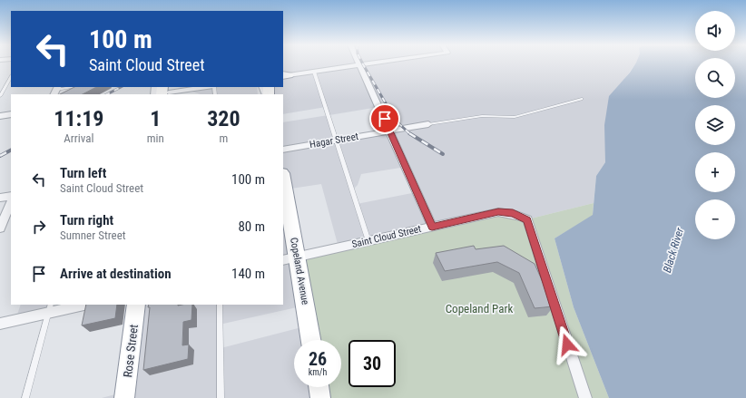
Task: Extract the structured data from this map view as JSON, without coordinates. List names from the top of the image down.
{
  "streets": {
    "highway": ["Copeland Avenue", "Rose Street"],
    "street": ["Hagar Street", "Saint Cloud Street"]
  },
  "crossings": [
    ["Saint Cloud Street", "Copeland Avenue"]
  ],
  "water": ["Black River"],
  "parks": ["Copeland Park"],
  "page": {
    "map_buttons": ["+", "−"],
    "turn": ["100 m", "Saint Cloud Street"],
    "eta": [
      "11:19",
      "Arrival",
      "1",
      "min",
      "320",
      "m"
    ],
    "list": [
      {
        "name": "Turn left",
        "note": "Saint Cloud Street",
        "value": "100 m"
      },
      {
        "name": "Turn right",
        "note": "Sumner Street",
        "value": "80 m"
      },
      {
        "name": "Arrive at destination",
        "value": "140 m"
      }
    ],
    "speed": "26 km/h",
    "limit": "30"
  }
}
